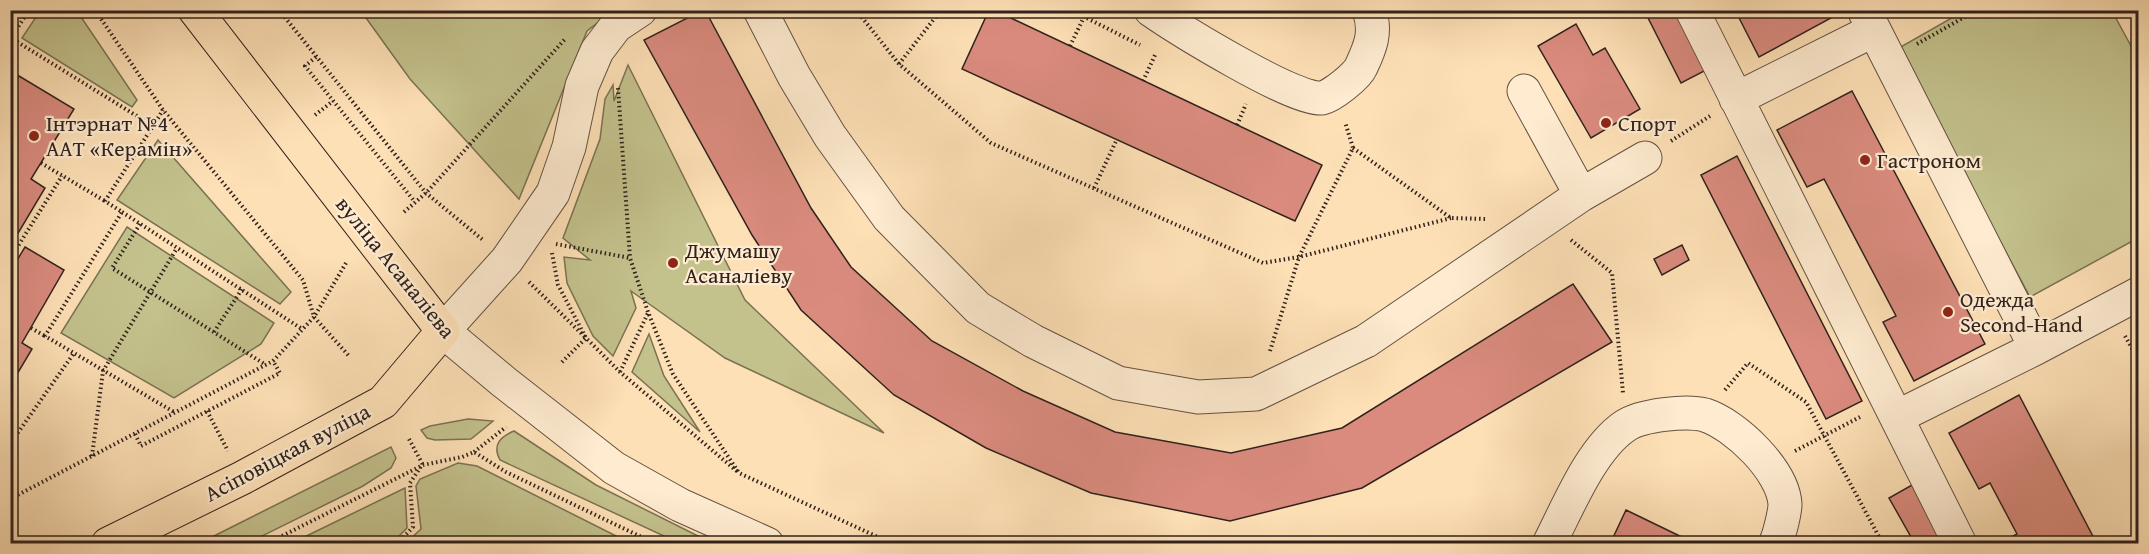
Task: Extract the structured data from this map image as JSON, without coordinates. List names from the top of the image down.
{
  "streets": {
    "main road": ["вуліца Асаналіева", "Асіповіцкая вуліца"]
  },
  "crossings": [
    ["вуліца Асаналіева", "Асіповіцкая вуліца"]
  ],
  "places": [
    "Спорт",
    "Інтэрнат №4 ААТ «Керамін»",
    "Гастроном",
    "Джумашу Асаналіеву",
    "Одежда Second-Hand"
  ]
}
